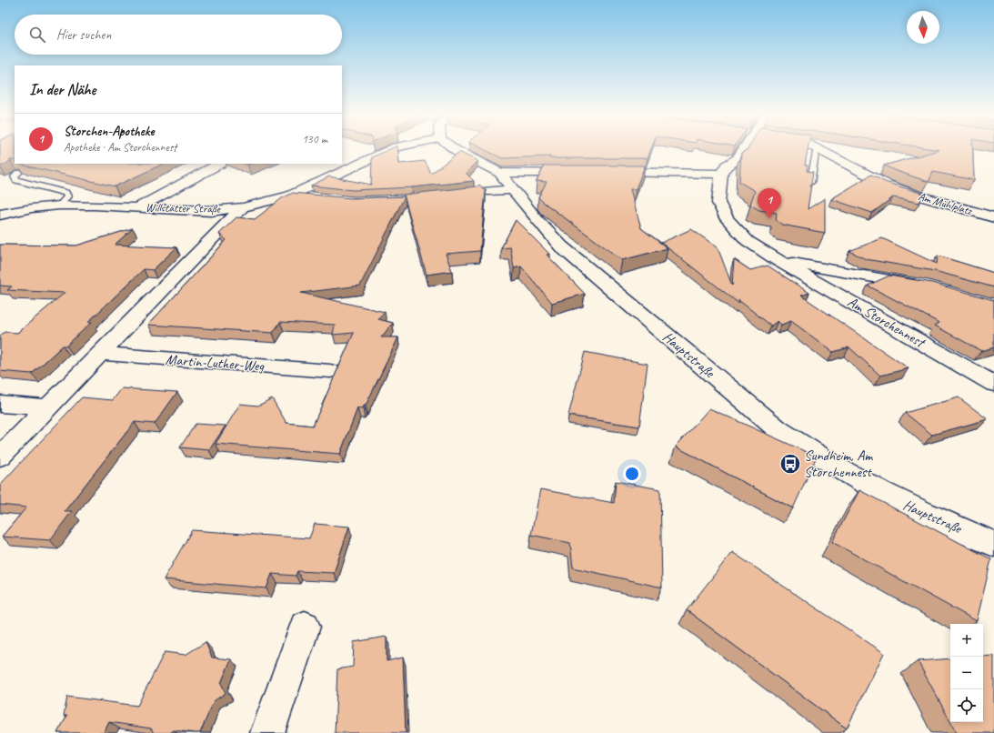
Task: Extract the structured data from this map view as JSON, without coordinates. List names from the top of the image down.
{
  "streets": {
    "street": [
      "Am Mühlplatz",
      "Willstätter Straße",
      "Am Storchennest",
      "Hauptstraße",
      "Martin-Luther-Weg"
    ]
  },
  "places": {
    "bus stop": ["Sundheim, Am Storchennest"]
  },
  "north": "bottom",
  "page": {
    "search": "Hier suchen",
    "heading": "In der Nähe",
    "list": [
      {
        "mark": "1",
        "name": "Storchen-Apotheke",
        "note": "Apotheke · Am Storchennest",
        "value": "130 m"
      }
    ],
    "pins": "1",
    "map_buttons": ["+", "−"]
  }
}
